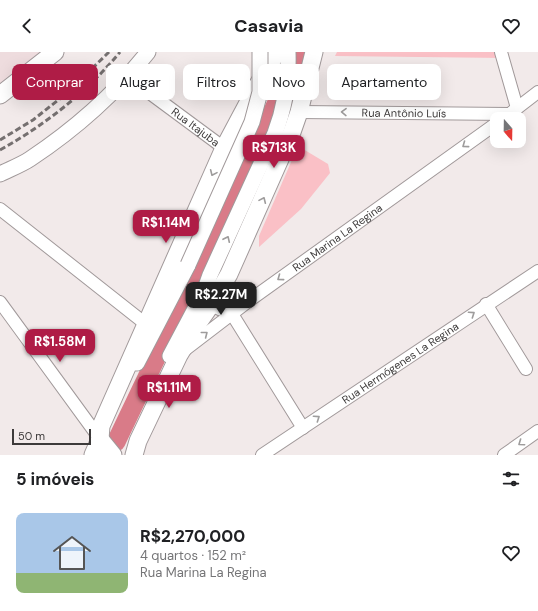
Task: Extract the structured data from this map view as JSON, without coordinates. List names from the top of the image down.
{
  "streets": {
    "street": [
      "Rua Antônio Luís",
      "Rua Itajuba",
      "Rua Marina La Regina",
      "Rua Hermógenes La Regina"
    ]
  },
  "one_way": ["Rua Antônio Luís", "Rua Hermógenes La Regina"],
  "scale_bar": "50 m",
  "north": "bottom",
  "page": {
    "header": "Casavia",
    "chip": [
      "Comprar",
      "Alugar",
      "Filtros",
      "Novo",
      "Apartamento"
    ],
    "price": [
      "R$713K",
      "R$1.14M",
      "R$2.27M",
      "R$1.58M",
      "R$1.11M"
    ],
    "scale": "50 m",
    "heading": "5 imóveis",
    "list": [
      {
        "name": "R$2,270,000",
        "note": "4 quartos · 152 m² · Rua Marina La Regina"
      }
    ]
  }
}
